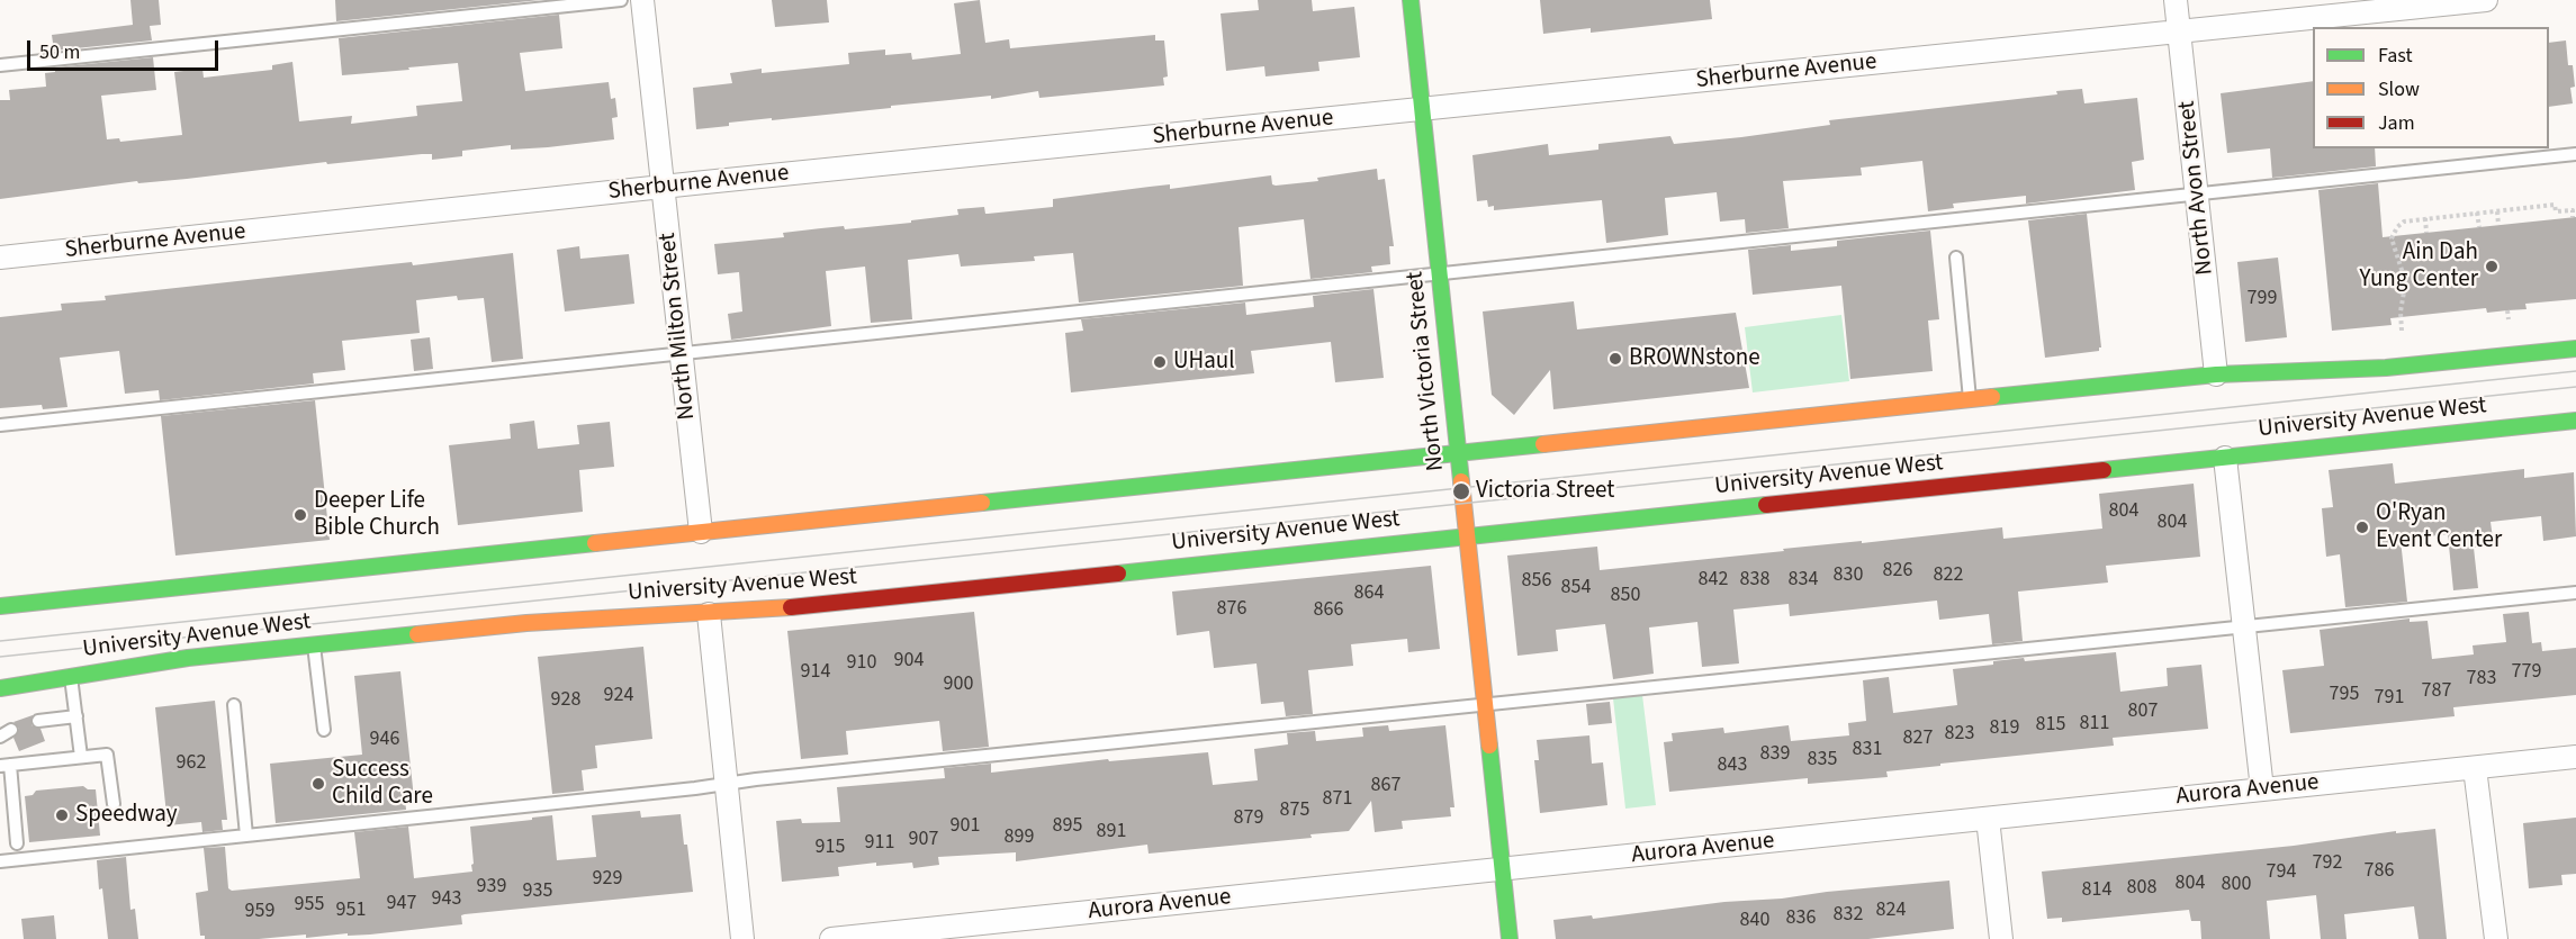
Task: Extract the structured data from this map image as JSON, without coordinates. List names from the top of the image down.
{
  "streets": {
    "main road": ["North Victoria Street", "University Avenue West"],
    "street": [
      "Sherburne Avenue",
      "North Avon Street",
      "North Milton Street",
      "Aurora Avenue"
    ]
  },
  "crossings": [
    ["Sherburne Avenue", "North Avon Street"],
    ["Sherburne Avenue", "North Milton Street"],
    ["Sherburne Avenue", "North Victoria Street"],
    ["North Avon Street", "University Avenue West"],
    ["North Milton Street", "University Avenue West"],
    ["North Victoria Street", "University Avenue West"],
    ["North Victoria Street", "Aurora Avenue"]
  ],
  "places": [
    "Ain Dah Yung Center",
    "BROWNstone",
    "UHaul",
    "Victoria Street",
    "Deeper Life Bible Church",
    "O'Ryan Event Center",
    "Success Child Care",
    "Speedway"
  ],
  "house_numbers": [
    "799",
    "804",
    "804",
    "826",
    "830",
    "822",
    "842",
    "838",
    "834",
    "856",
    "854",
    "864",
    "850",
    "876",
    "866",
    "904",
    "910",
    "914",
    "779",
    "783",
    "900",
    "787",
    "795",
    "924",
    "791",
    "928",
    "807",
    "811",
    "815",
    "819",
    "823",
    "827",
    "946",
    "831",
    "839",
    "835",
    "962",
    "843",
    "867",
    "871",
    "875",
    "879",
    "901",
    "895",
    "891",
    "899",
    "907",
    "911",
    "915",
    "792",
    "786",
    "794",
    "929",
    "804",
    "800",
    "939",
    "808",
    "814",
    "935",
    "943",
    "947",
    "955",
    "951",
    "824",
    "959",
    "832",
    "836",
    "840"
  ],
  "legend": ["Fast", "Slow", "Jam"],
  "scale_bar": "50 m"
}
